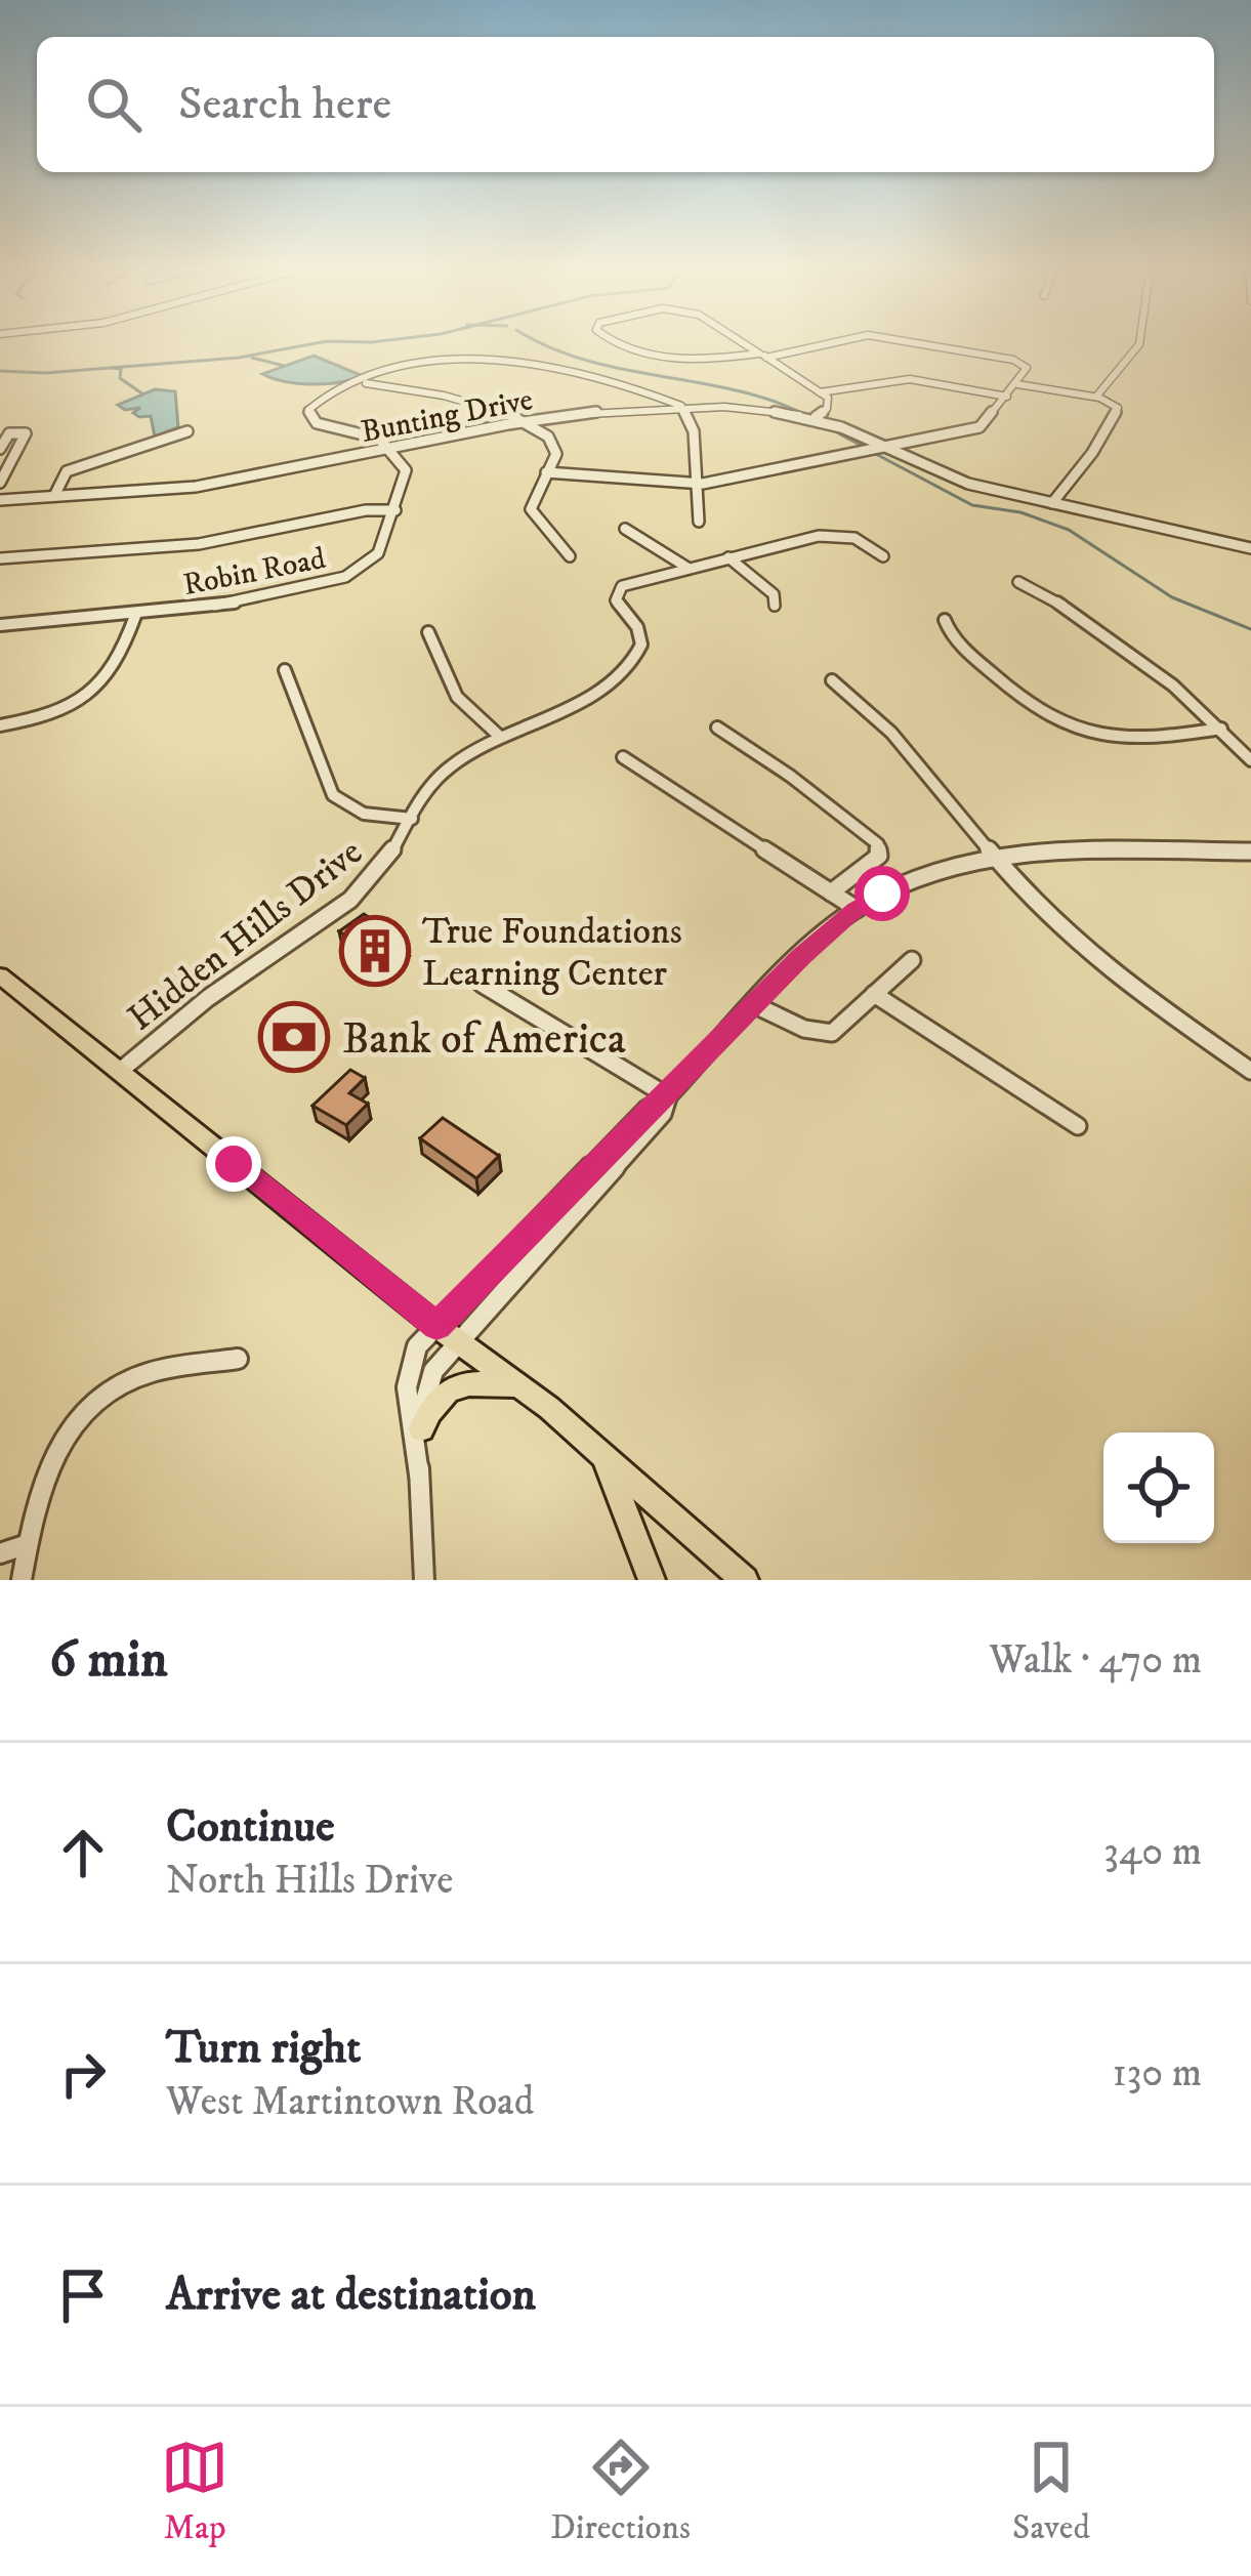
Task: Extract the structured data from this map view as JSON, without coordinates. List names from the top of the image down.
{
  "streets": {
    "street": ["Bunting Drive", "Robin Road", "Hidden Hills Drive"]
  },
  "places": {
    "building": ["True Foundations Learning Center"],
    "bank": ["Bank of America"]
  },
  "page": {
    "search": "Search here",
    "heading": ["6 min", "Walk · 470 m"],
    "list": [
      ["Continue", "North Hills Drive", "340 m"],
      ["Turn right", "West Martintown Road", "130 m"],
      "Arrive at destination"
    ],
    "nav": ["Map", "Directions", "Saved"]
  }
}
